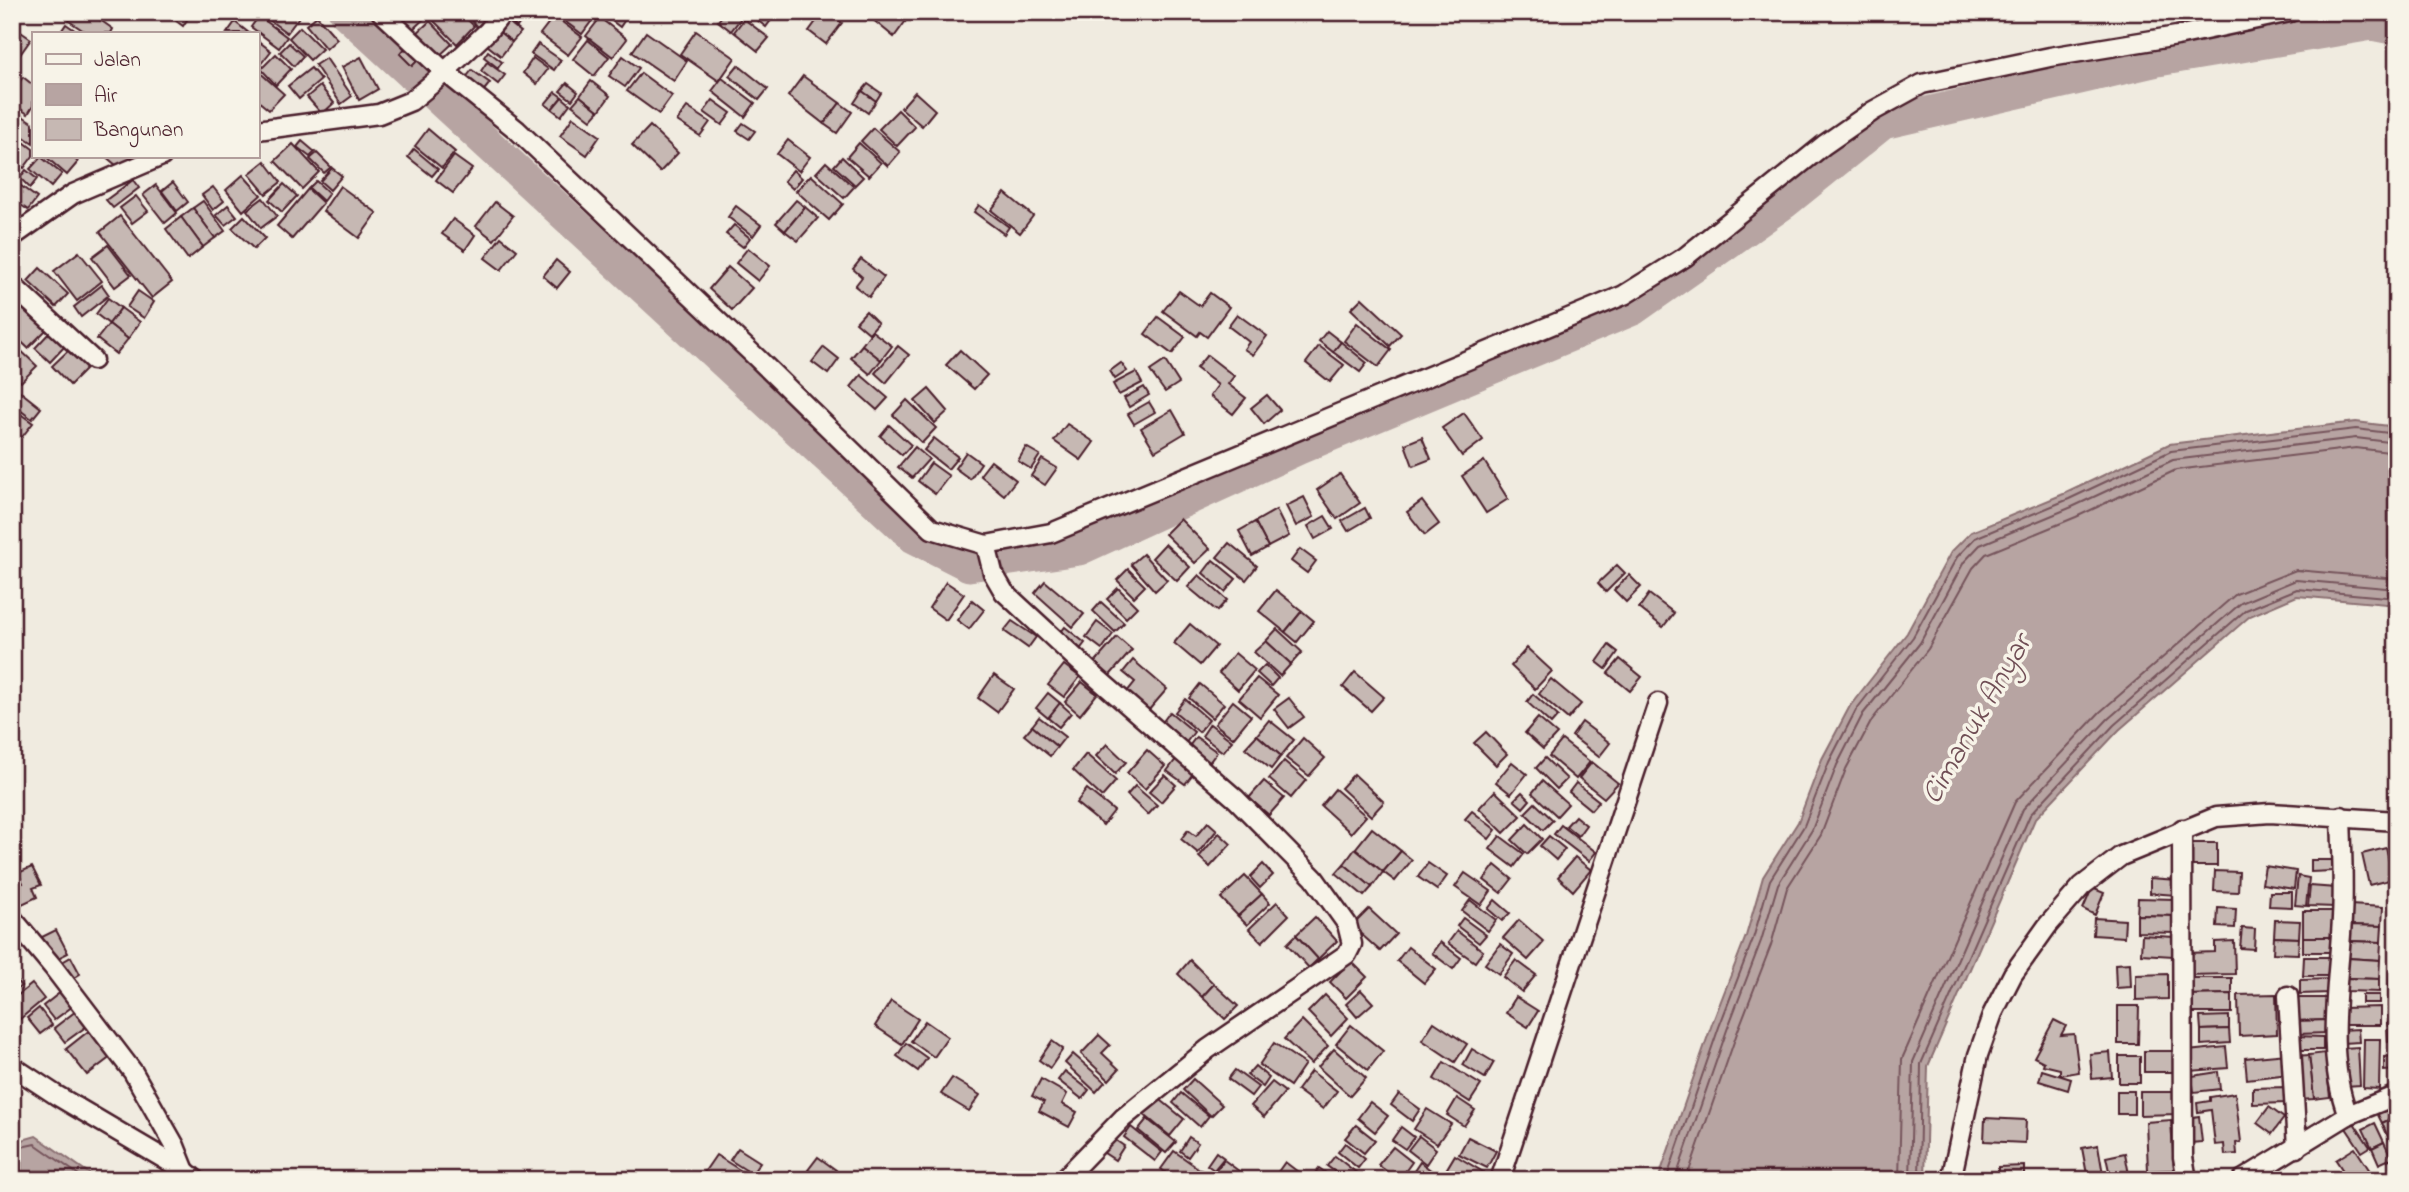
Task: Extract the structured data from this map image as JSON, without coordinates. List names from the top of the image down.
{
  "water": ["Cimanuk Anyar"],
  "legend": ["Jalan", "Air", "Bangunan"]
}
